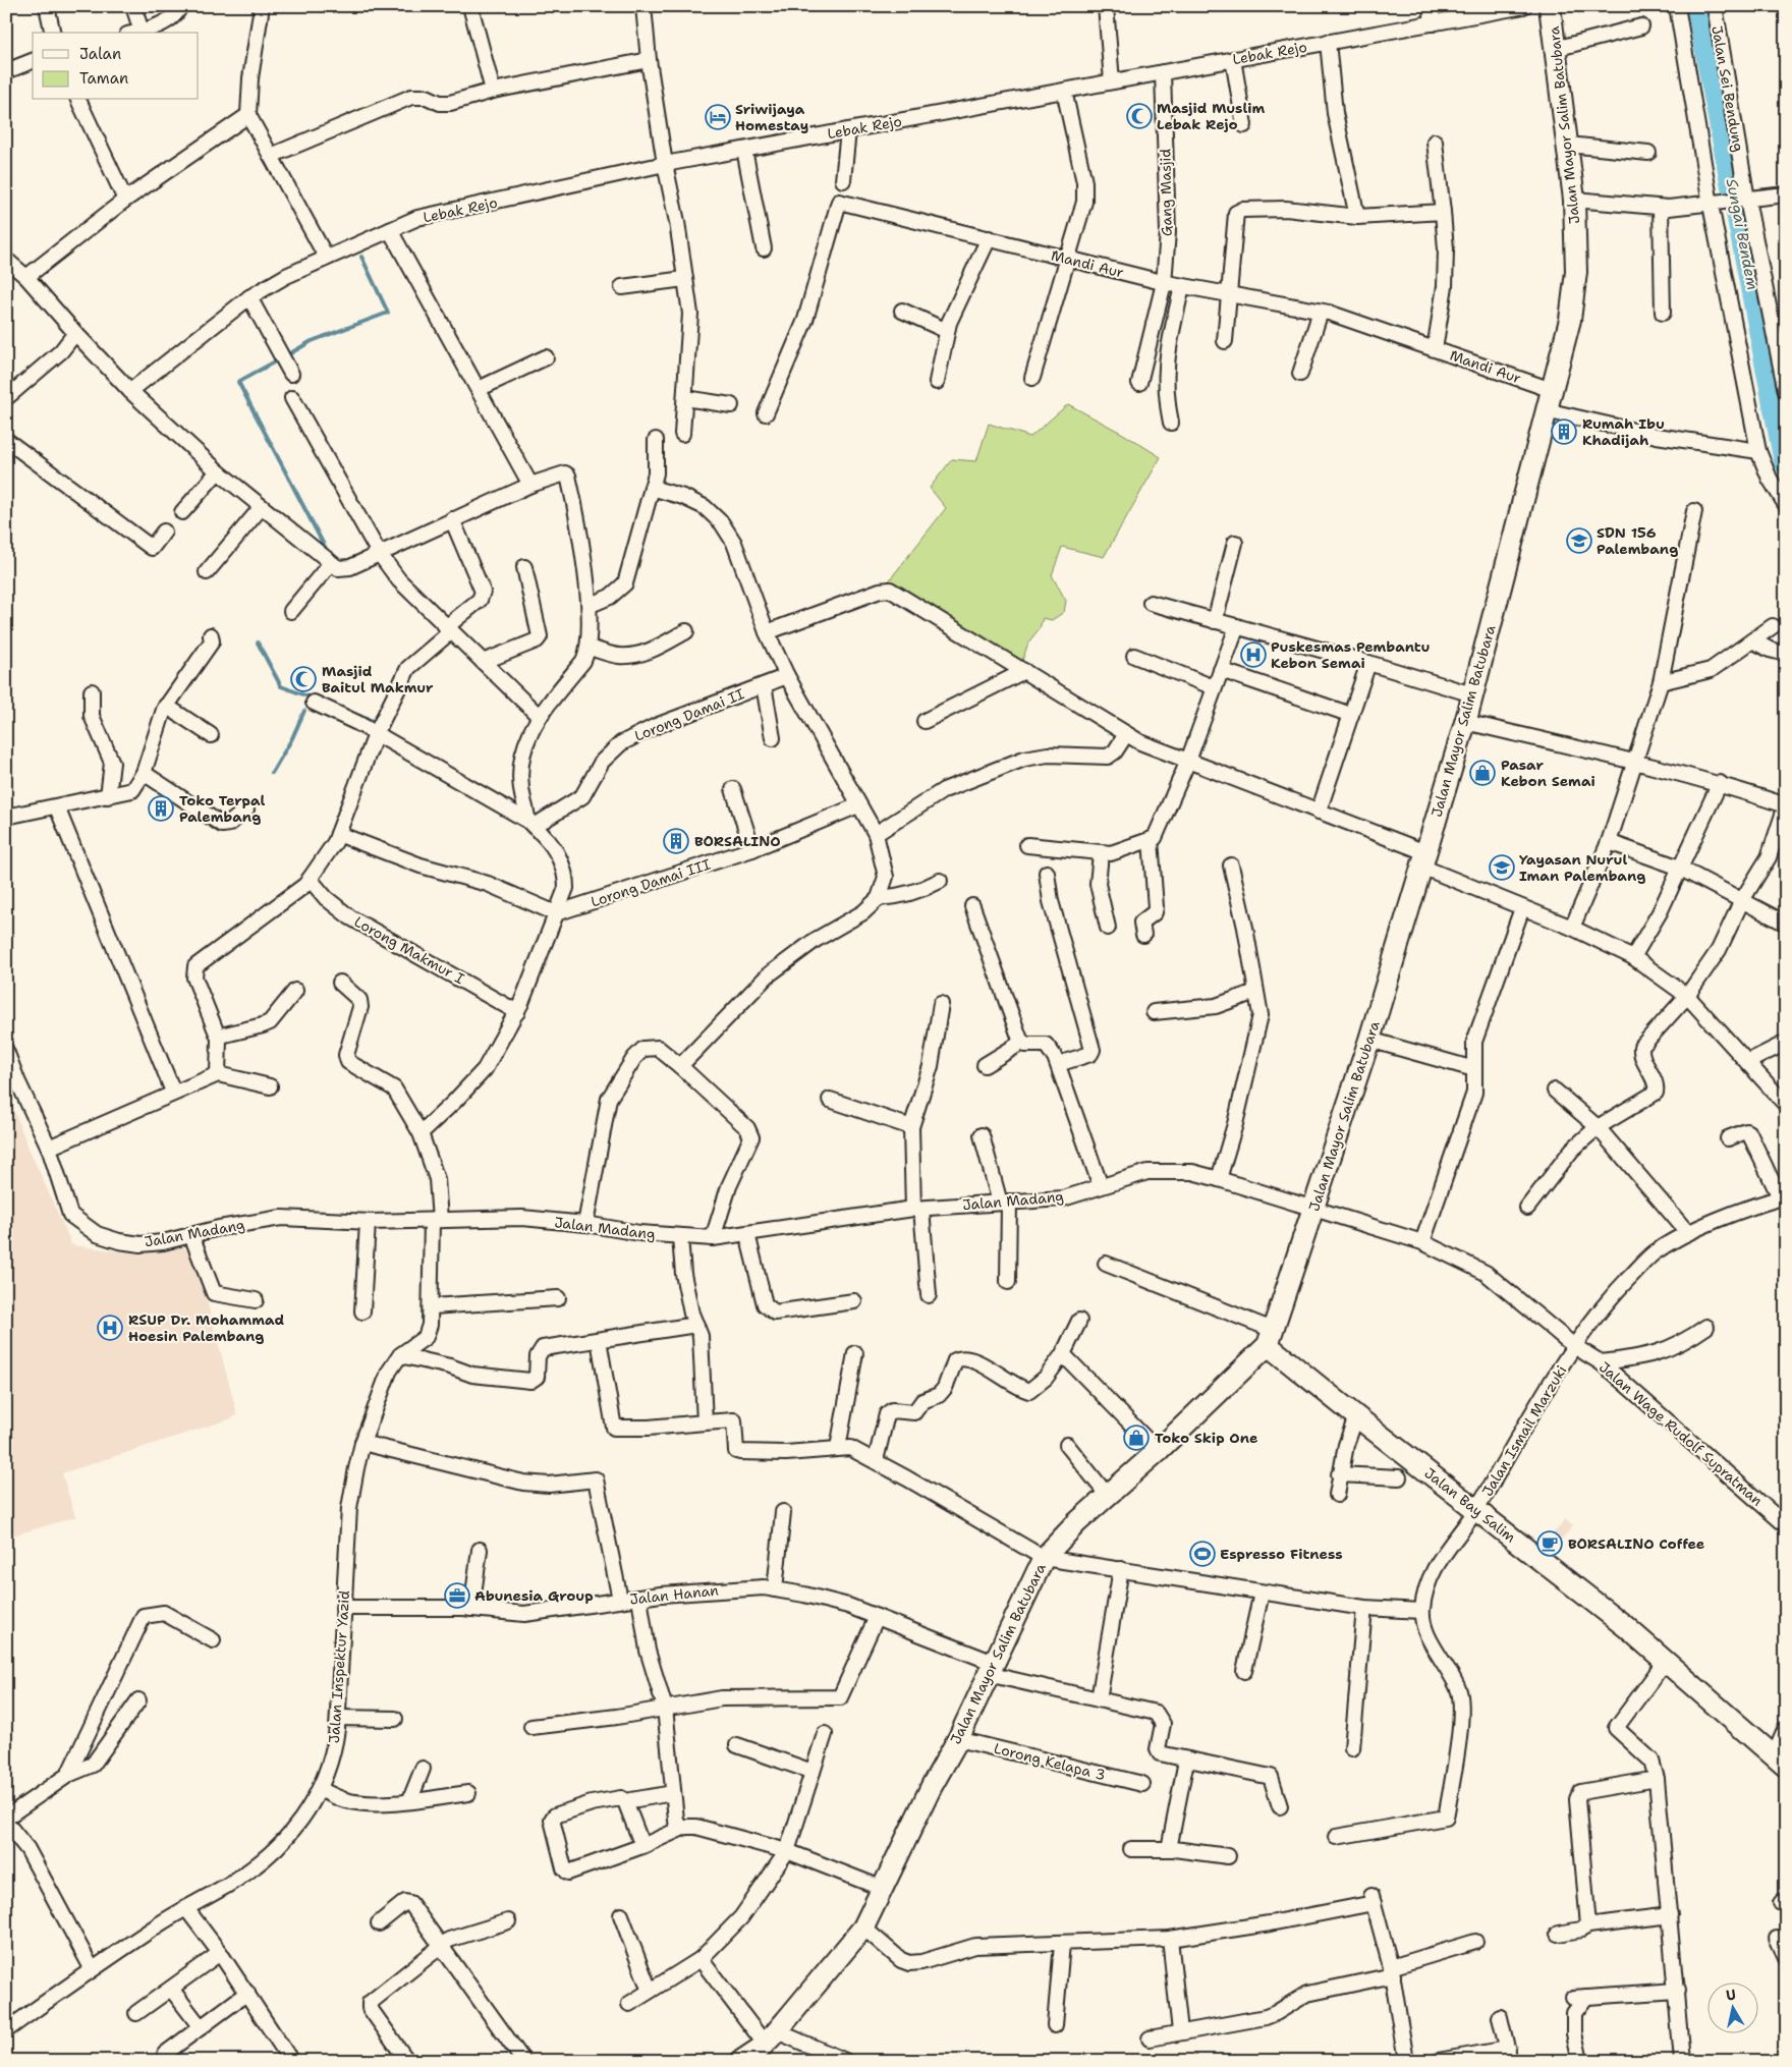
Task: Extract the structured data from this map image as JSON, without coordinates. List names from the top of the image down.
{
  "streets": {
    "street": [
      "Lebak Rejo",
      "Jalan Sei Bendung",
      "Jalan Mayor Salim Batubara",
      "Gang Masjid",
      "Mandi Aur",
      "Lorong Damai II",
      "Lorong Damai III",
      "Lorong Makmur I",
      "Jalan Madang",
      "Jalan Ismail Marzuki",
      "Jalan Wage Rudolf Supratman",
      "Jalan Bay Salim",
      "Jalan Hanan",
      "Jalan Inspektur Yazid",
      "Lorong Kelapa 3"
    ]
  },
  "crossings": [
    ["Lebak Rejo", "Gang Masjid"],
    ["Jalan Mayor Salim Batubara", "Mandi Aur"],
    ["Jalan Mayor Salim Batubara", "Jalan Madang"],
    ["Jalan Mayor Salim Batubara", "Jalan Bay Salim"],
    ["Jalan Mayor Salim Batubara", "Jalan Hanan"],
    ["Jalan Mayor Salim Batubara", "Lorong Kelapa 3"],
    ["Gang Masjid", "Mandi Aur"],
    ["Jalan Madang", "Jalan Wage Rudolf Supratman"],
    ["Jalan Ismail Marzuki", "Jalan Wage Rudolf Supratman"],
    ["Jalan Ismail Marzuki", "Jalan Bay Salim"],
    ["Jalan Hanan", "Jalan Inspektur Yazid"]
  ],
  "water": ["Sungai Bendem"],
  "places": {
    "mosque": ["Masjid Muslim Lebak Rejo", "Masjid Baitul Makmur"],
    "hotel": ["Sriwijaya Homestay"],
    "building": ["Rumah Ibu Khadijah", "Toko Terpal Palembang", "BORSALINO"],
    "school or university": ["SDN 156 Palembang", "Yayasan Nurul Iman Palembang"],
    "hospital": ["Puskesmas Pembantu Kebon Semai", "RSUP Dr. Mohammad Hoesin Palembang"],
    "shop": ["Pasar Kebon Semai", "Toko Skip One"],
    "cafe": ["BORSALINO Coffee"],
    "sports": ["Espresso Fitness"],
    "office": ["Abunesia Group"]
  },
  "legend": ["Jalan", "Taman"],
  "north": "top"
}
